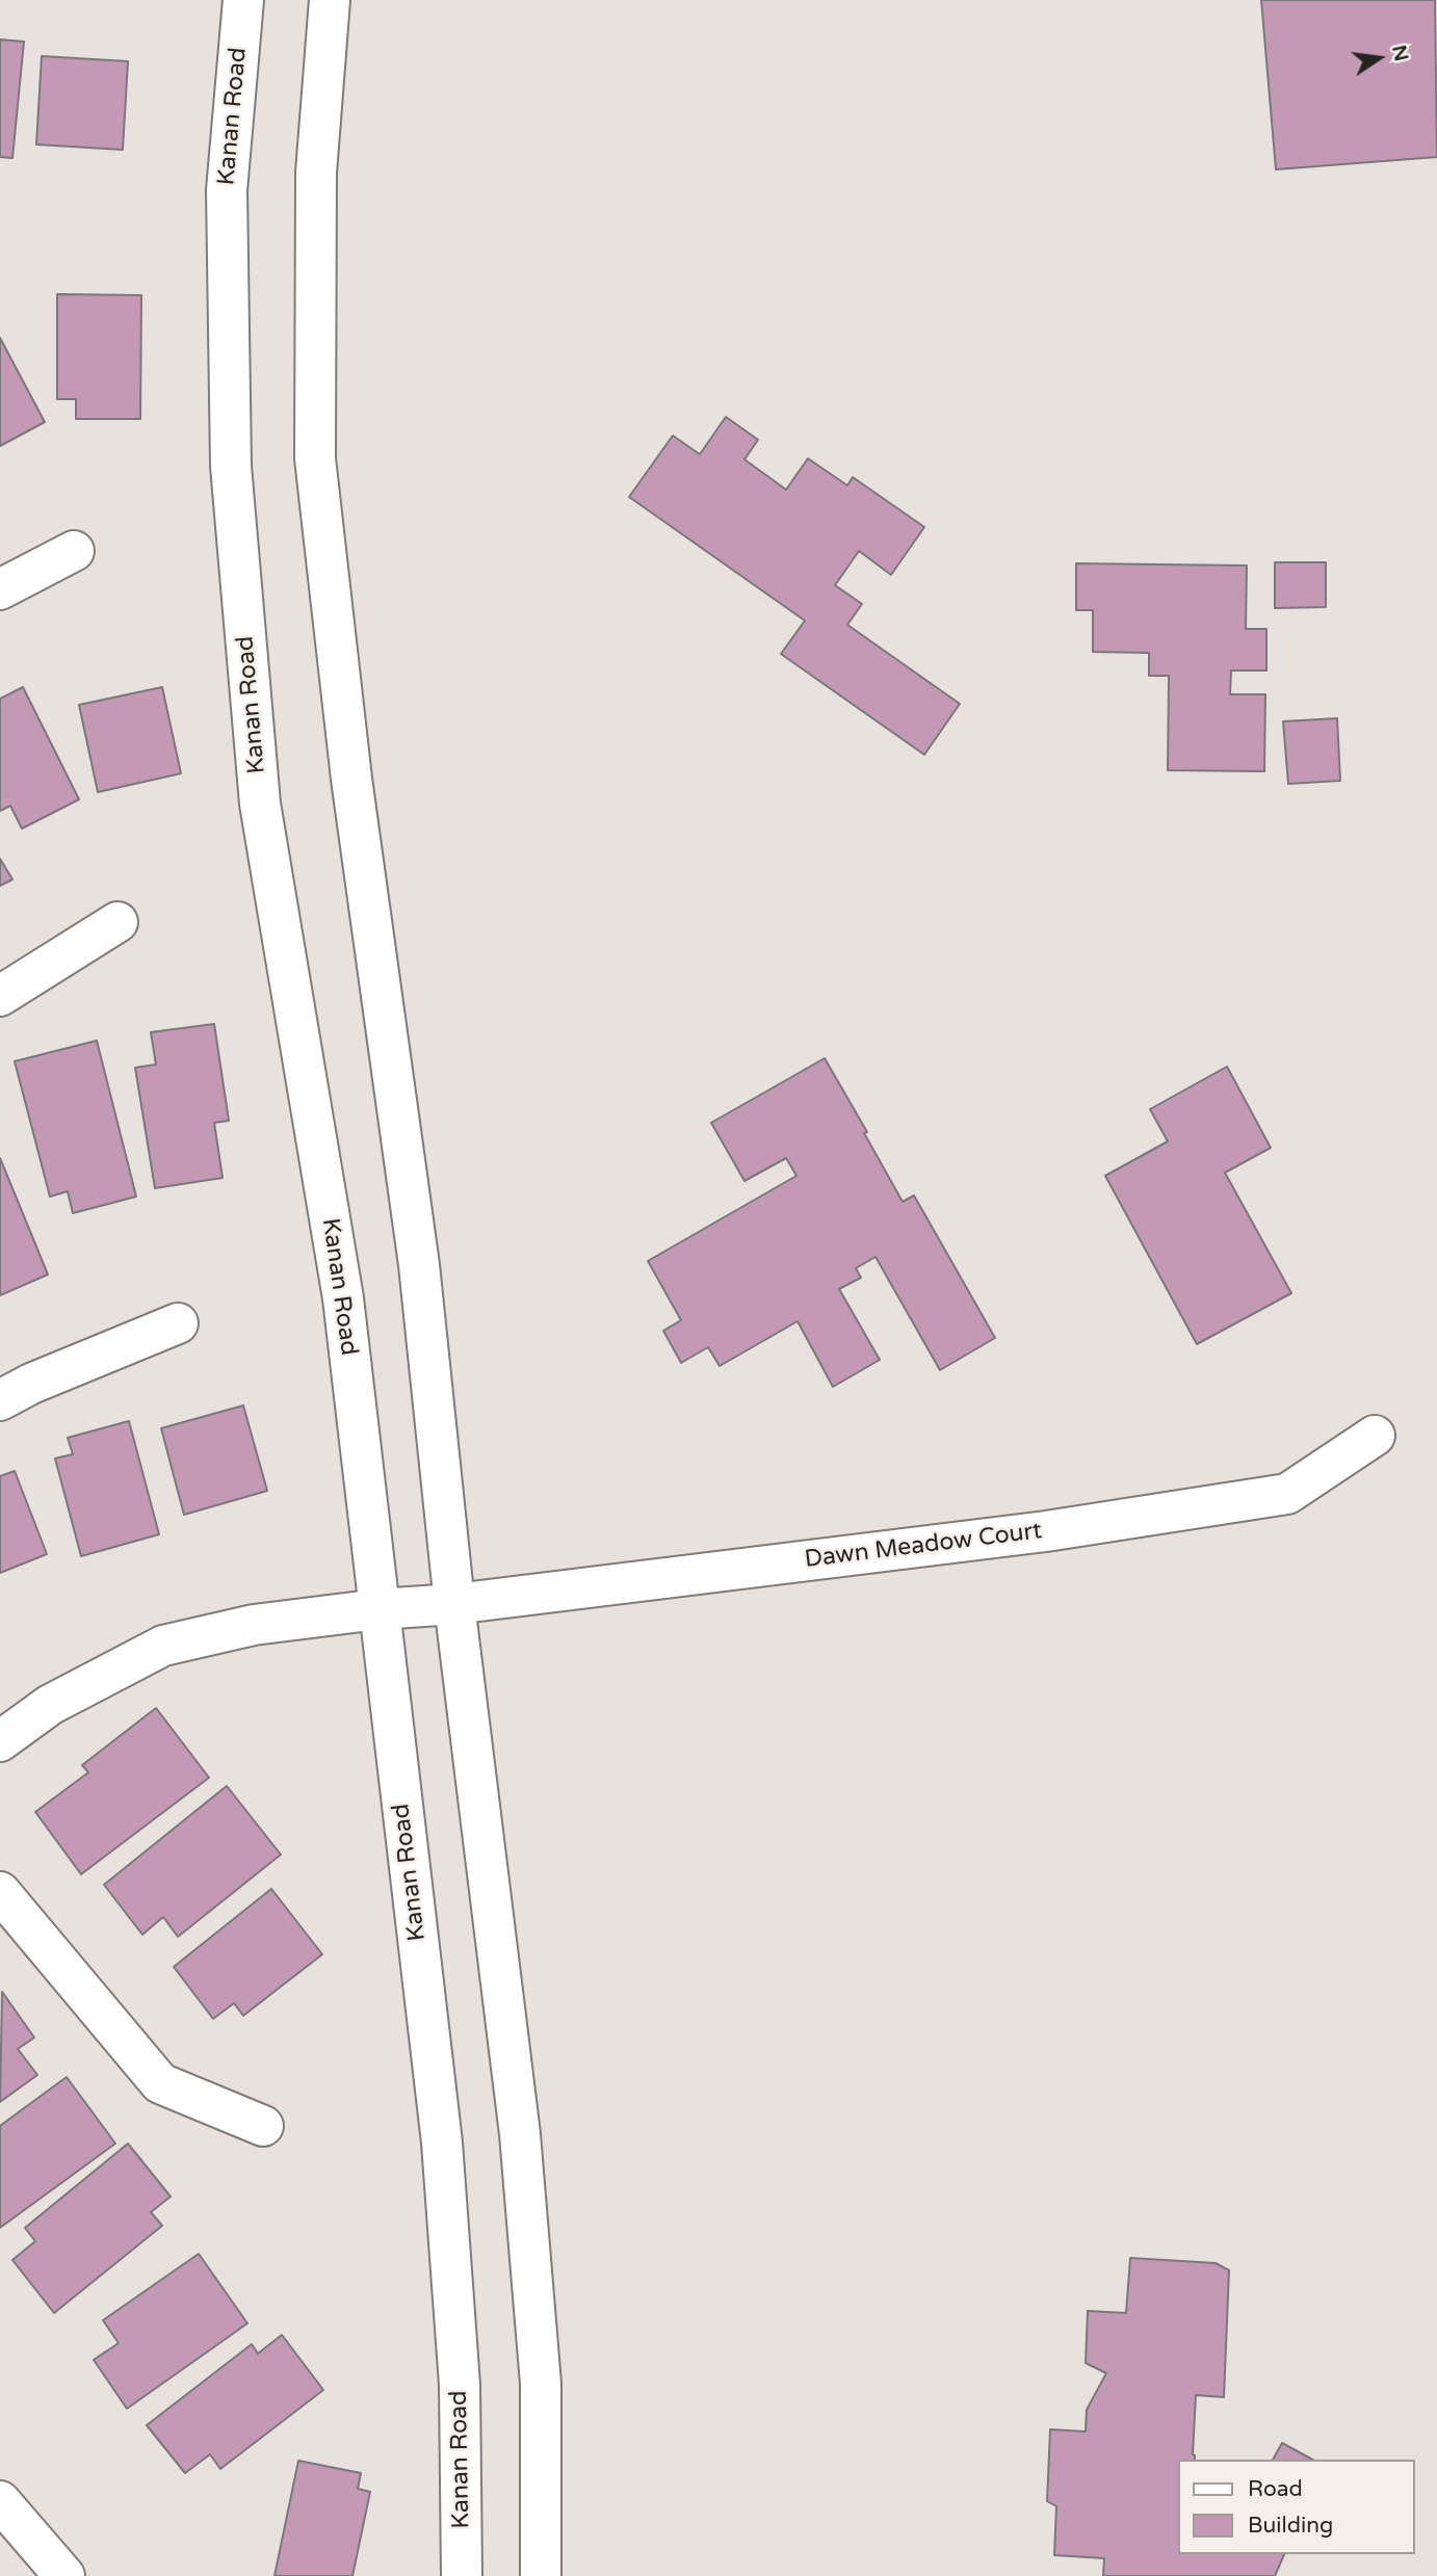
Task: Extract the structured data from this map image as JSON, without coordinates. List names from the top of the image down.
{
  "streets": {
    "main road": ["Kanan Road", "Dawn Meadow Court"]
  },
  "crossings": [
    ["Kanan Road", "Dawn Meadow Court"]
  ],
  "legend": ["Road", "Building"],
  "north": "right"
}
